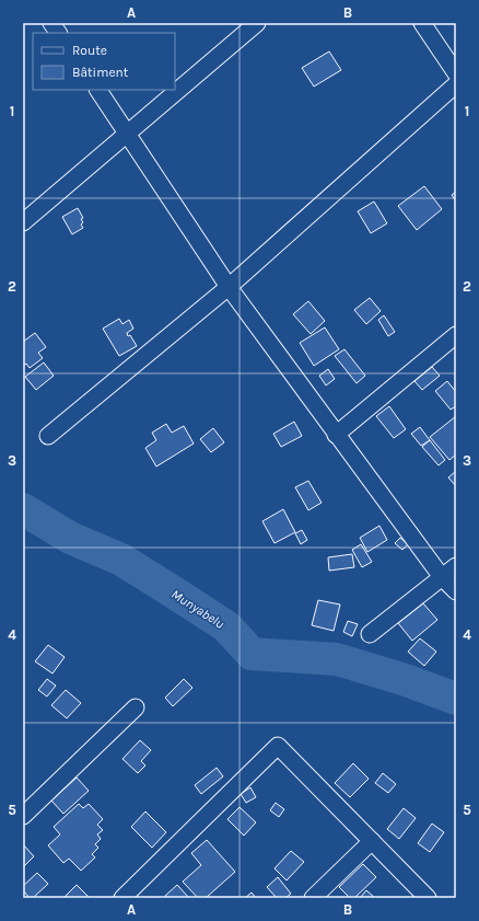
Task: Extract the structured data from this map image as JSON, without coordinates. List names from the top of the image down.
{
  "water": ["Munyabelu"],
  "legend": ["Route", "Bâtiment"],
  "grid": {
    "columns": ["A", "B"],
    "rows": [
      "1",
      "2",
      "3",
      "4",
      "5"
    ]
  }
}
